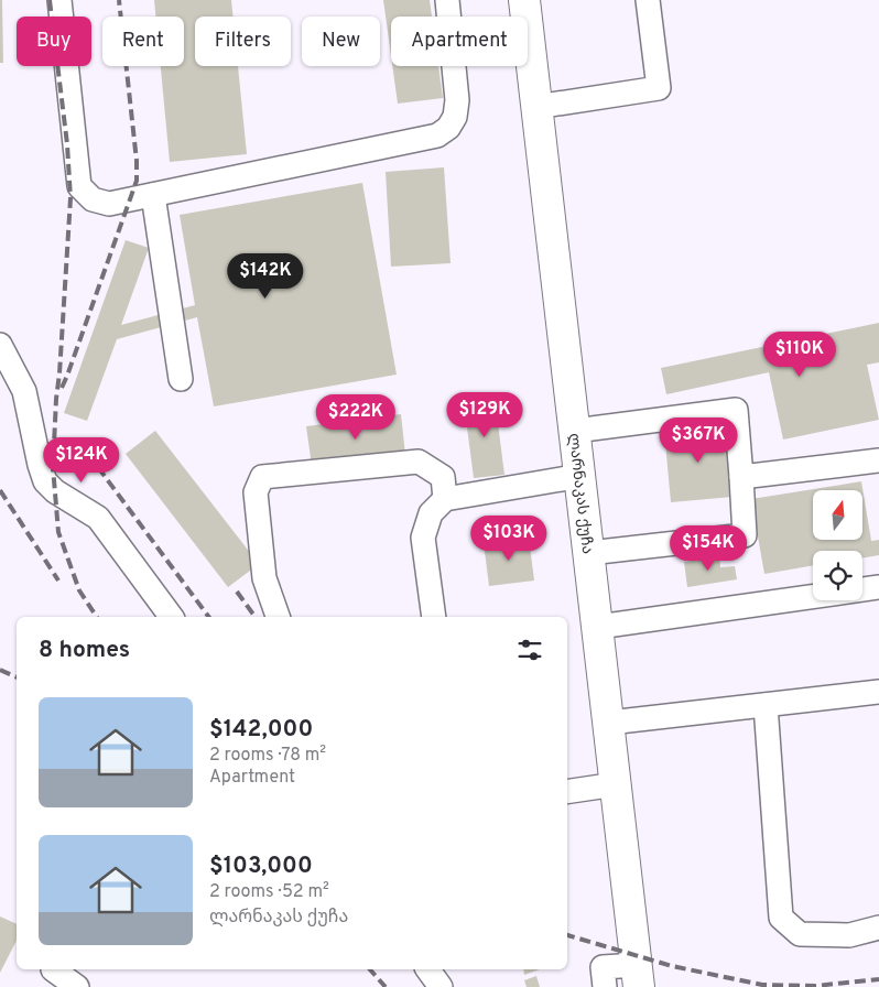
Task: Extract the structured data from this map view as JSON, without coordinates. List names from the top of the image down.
{
  "streets": {
    "highway": ["ლარნაკას ქუჩა"]
  },
  "north": "top",
  "page": {
    "chip": [
      "Buy",
      "Rent",
      "Filters",
      "New",
      "Apartment"
    ],
    "price": [
      "$142K",
      "$110K",
      "$129K",
      "$222K",
      "$367K",
      "$124K",
      "$103K",
      "$154K"
    ],
    "heading": "8 homes",
    "list": [
      {
        "name": "$142,000",
        "note": "2 rooms · 78 m² · Apartment"
      },
      {
        "name": "$103,000",
        "note": "2 rooms · 52 m² · ლარნაკას ქუჩა"
      }
    ]
  }
}
